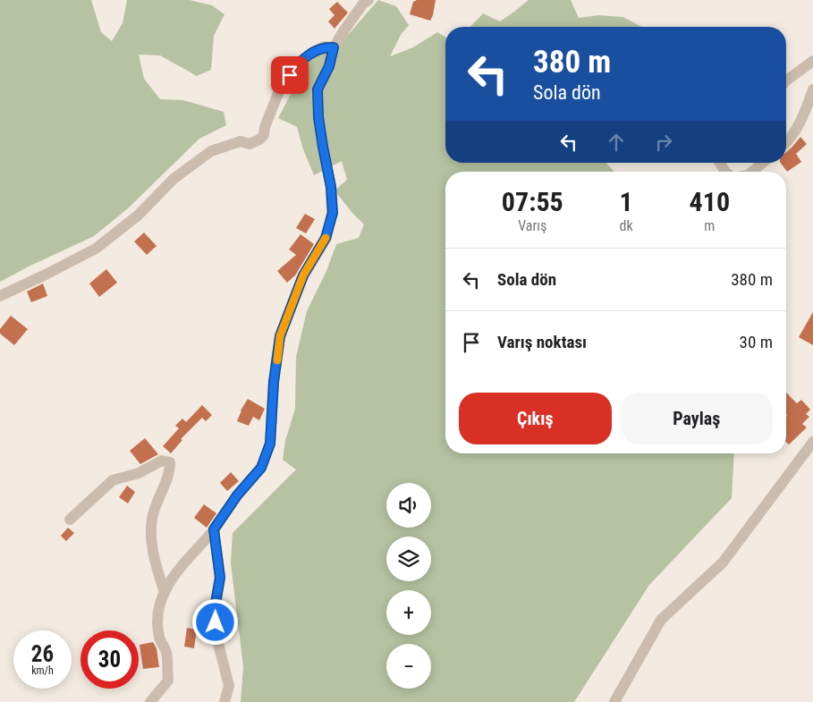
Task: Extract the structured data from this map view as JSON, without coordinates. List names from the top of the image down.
{
  "page": {
    "turn": ["380 m", "Sola dön"],
    "eta": [
      "07:55",
      "Varış",
      "1",
      "dk",
      "410",
      "m"
    ],
    "list": [
      {
        "name": "Sola dön",
        "value": "380 m"
      },
      {
        "name": "Varış noktası",
        "value": "30 m"
      }
    ],
    "buttons": ["Çıkış", "Paylaş"],
    "map_buttons": ["+", "−"],
    "speed": "26 km/h",
    "limit": "30"
  }
}
